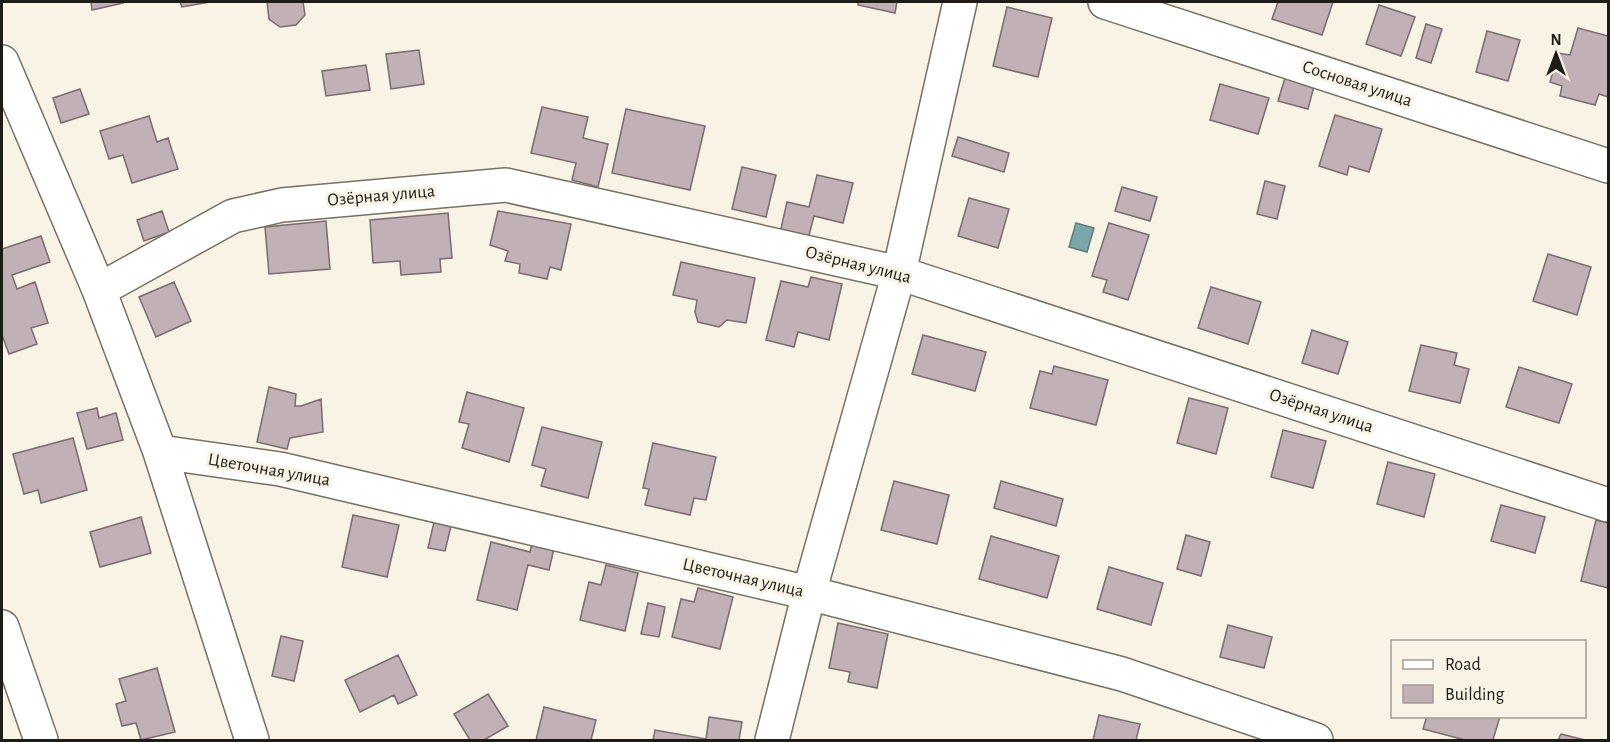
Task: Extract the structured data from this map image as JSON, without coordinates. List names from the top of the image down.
{
  "streets": {
    "street": ["Сосновая улица", "Озёрная улица", "Цветочная улица"]
  },
  "legend": ["Road", "Building"],
  "north": "top"
}
